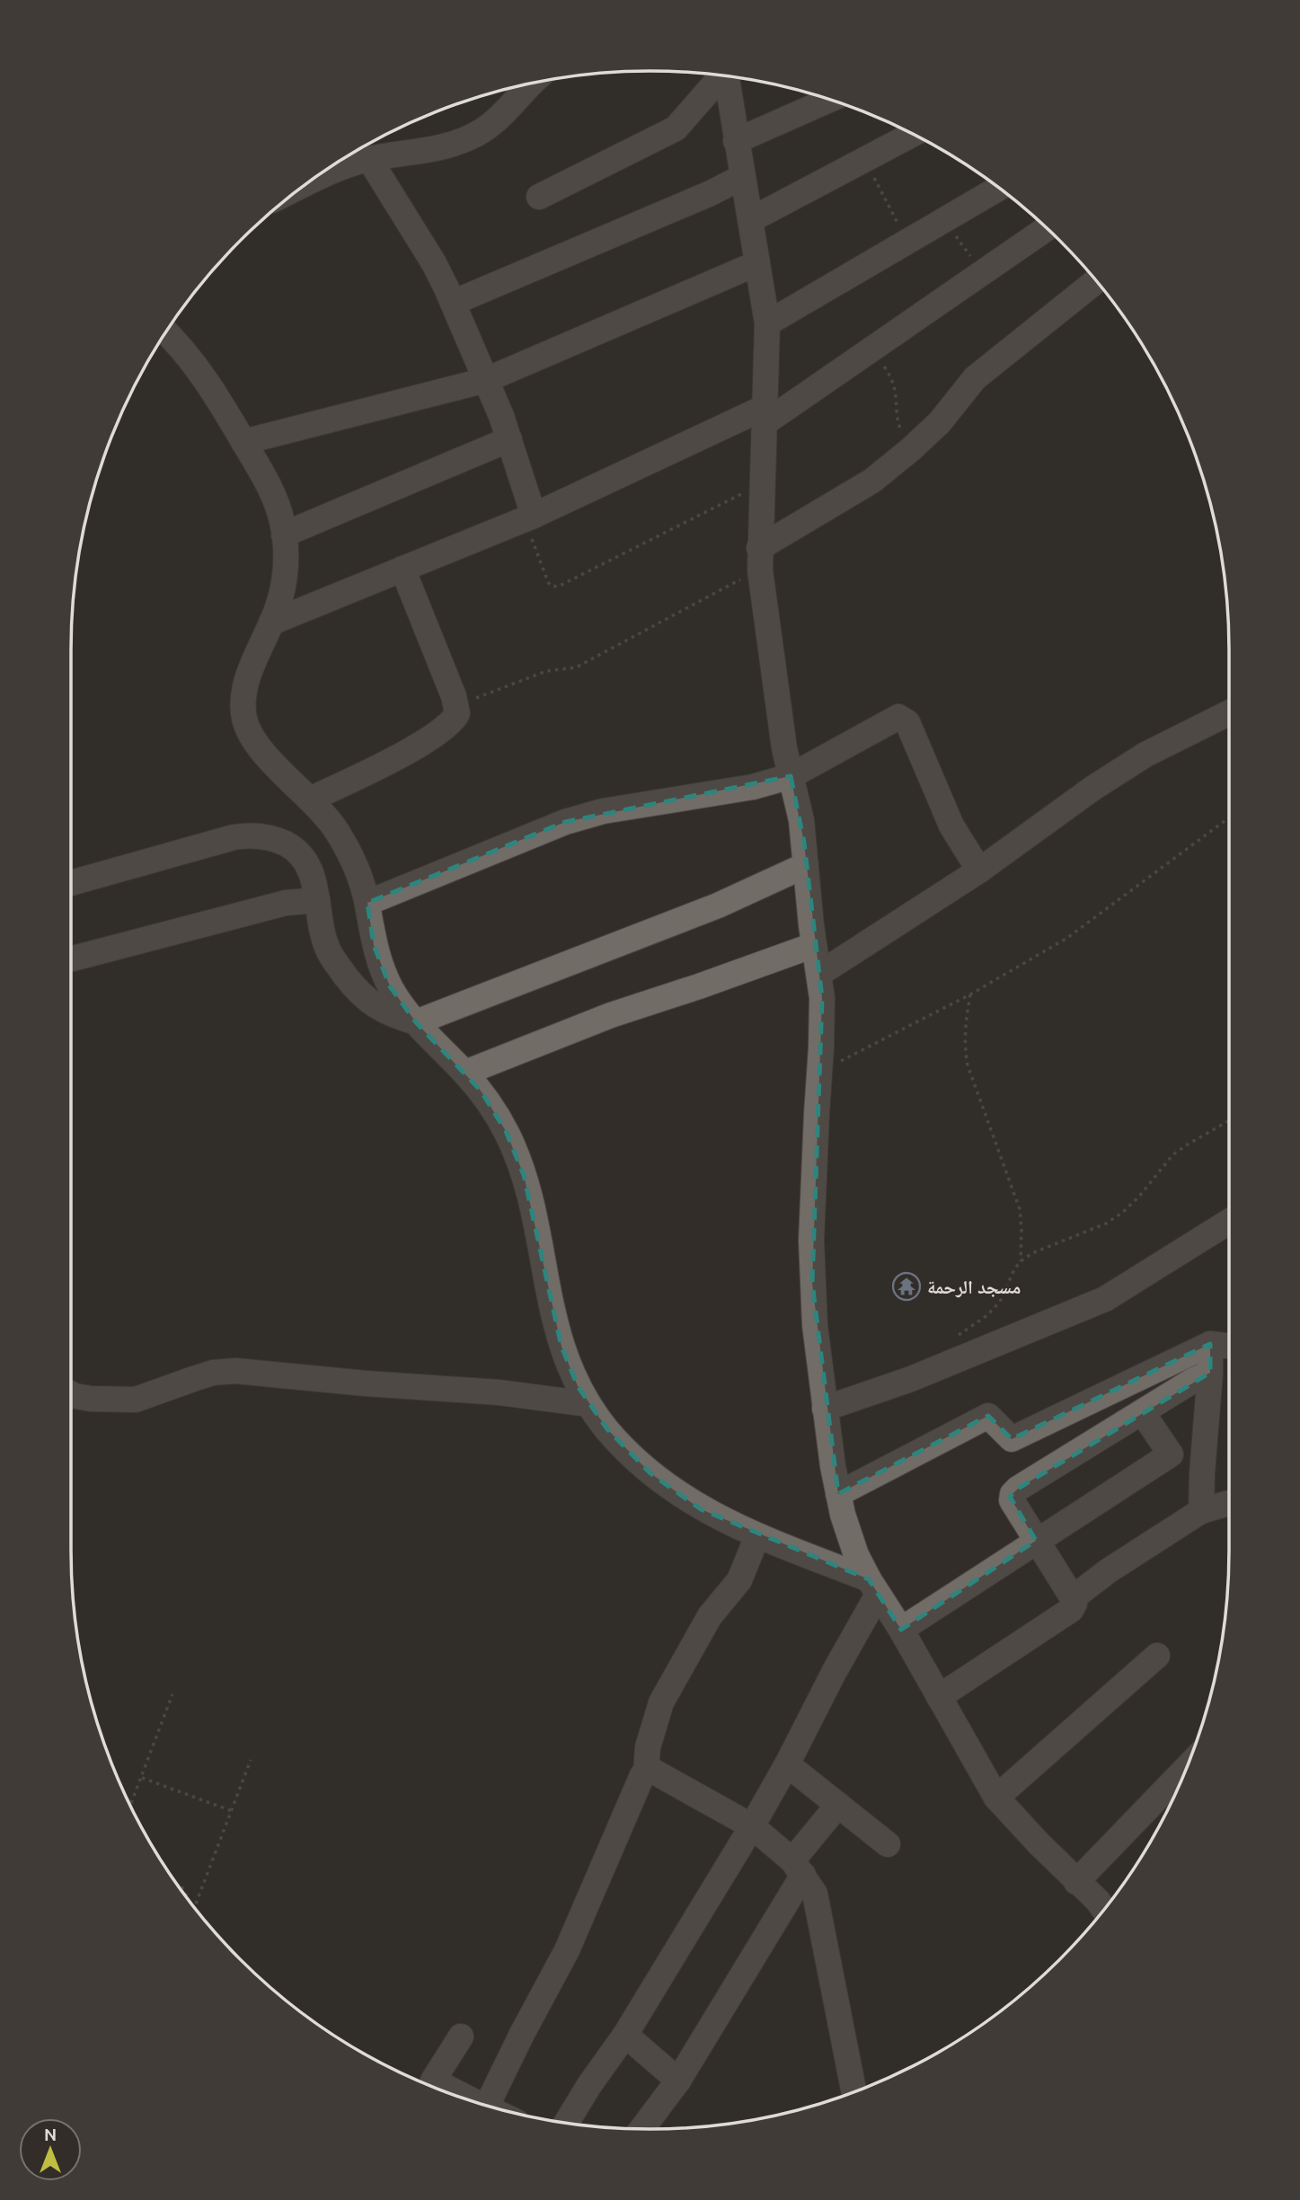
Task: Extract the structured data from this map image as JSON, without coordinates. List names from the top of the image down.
{
  "places": {
    "temple": ["مسجد الرحمة"]
  },
  "north": "top"
}
